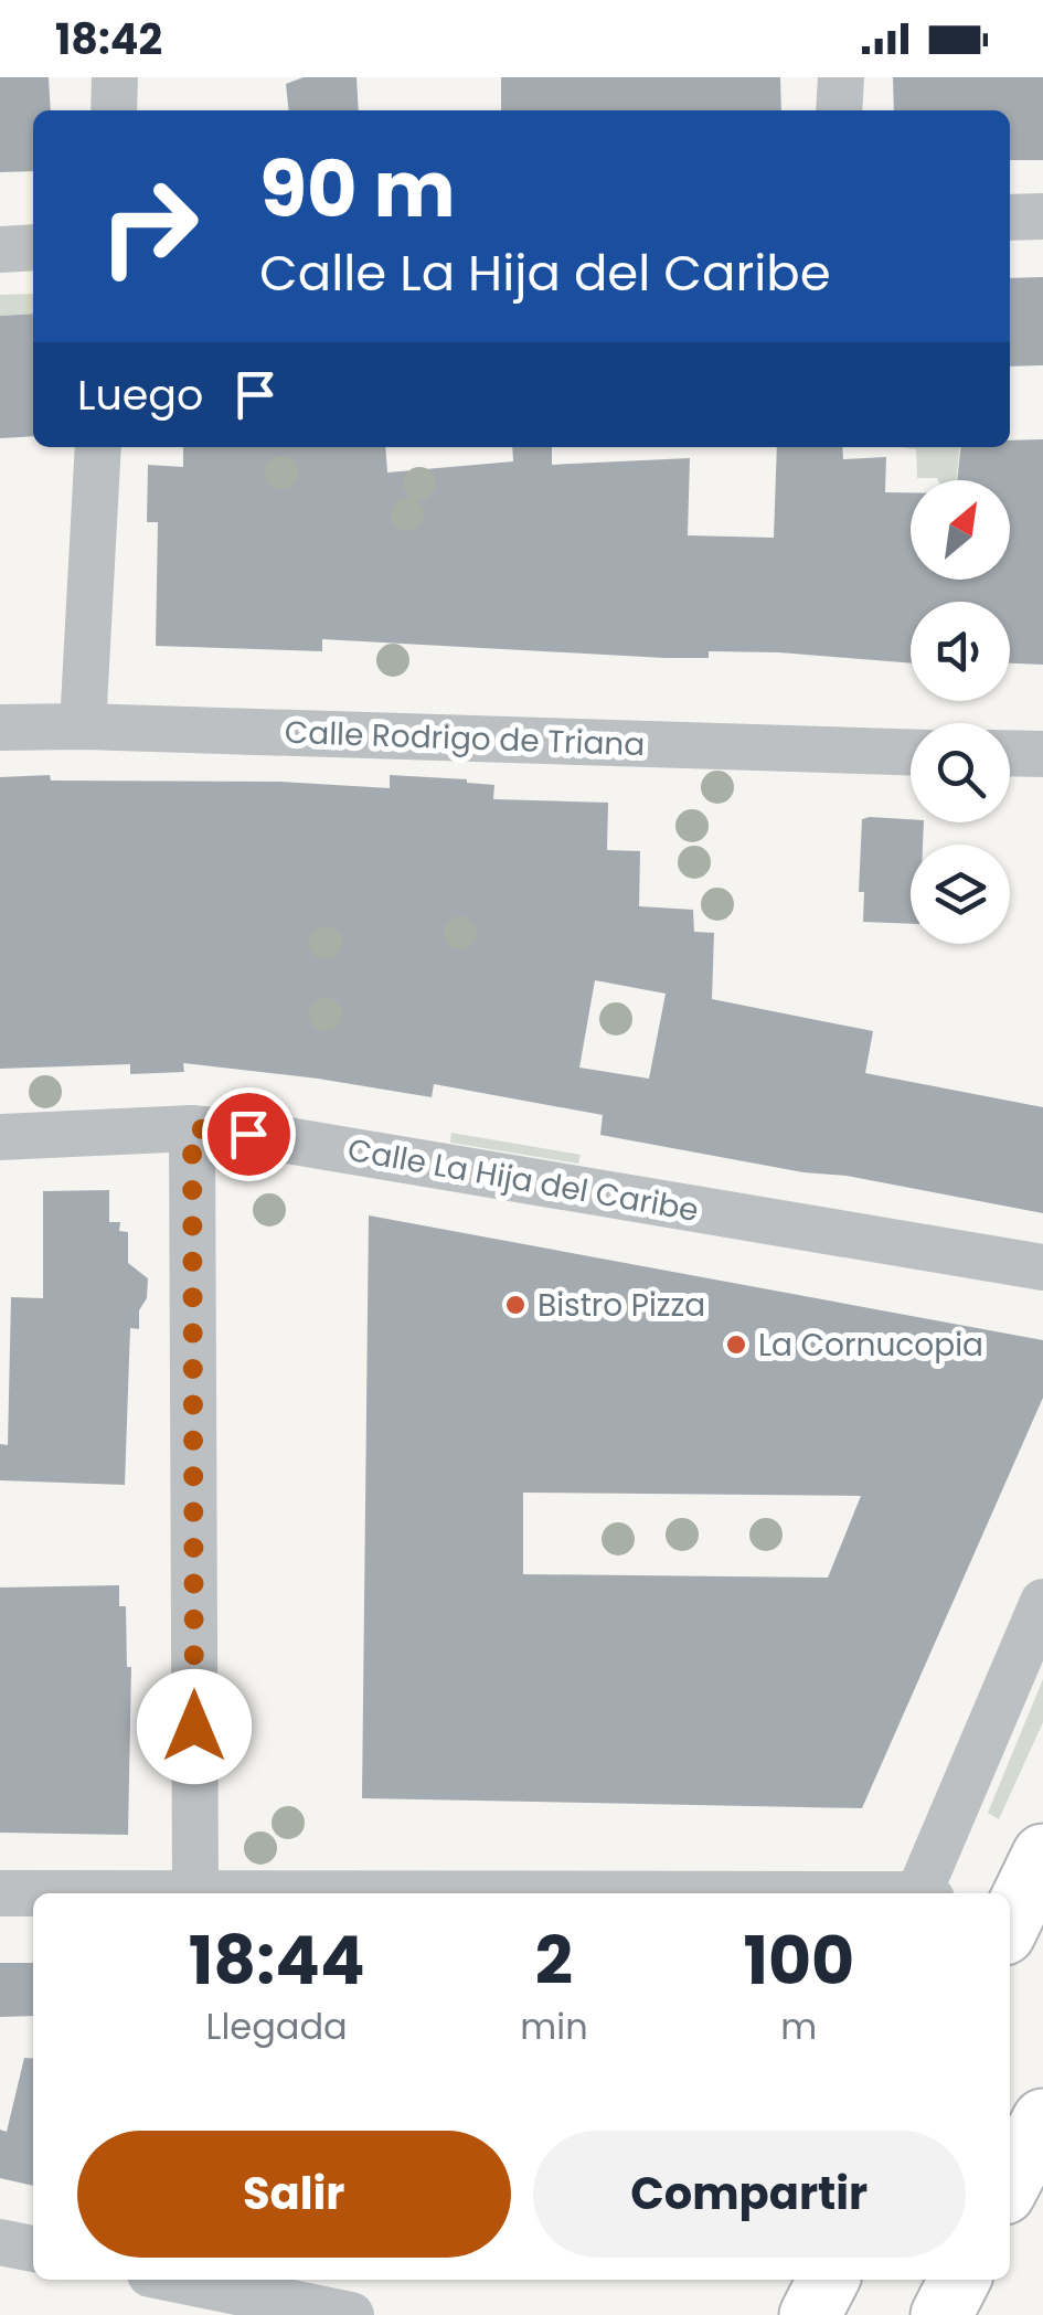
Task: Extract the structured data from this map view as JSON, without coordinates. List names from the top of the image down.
{
  "streets": {
    "street": ["Calle Rodrigo de Triana", "Calle La Hija del Caribe"]
  },
  "places": ["Bistro Pizza", "La Cornucopia"],
  "north": "top right",
  "page": {
    "status": "18:42",
    "turn": ["90 m", "Calle La Hija del Caribe"],
    "then": "Luego",
    "eta": [
      "18:44",
      "Llegada",
      "2",
      "min",
      "100",
      "m"
    ],
    "buttons": ["Salir", "Compartir"]
  }
}
